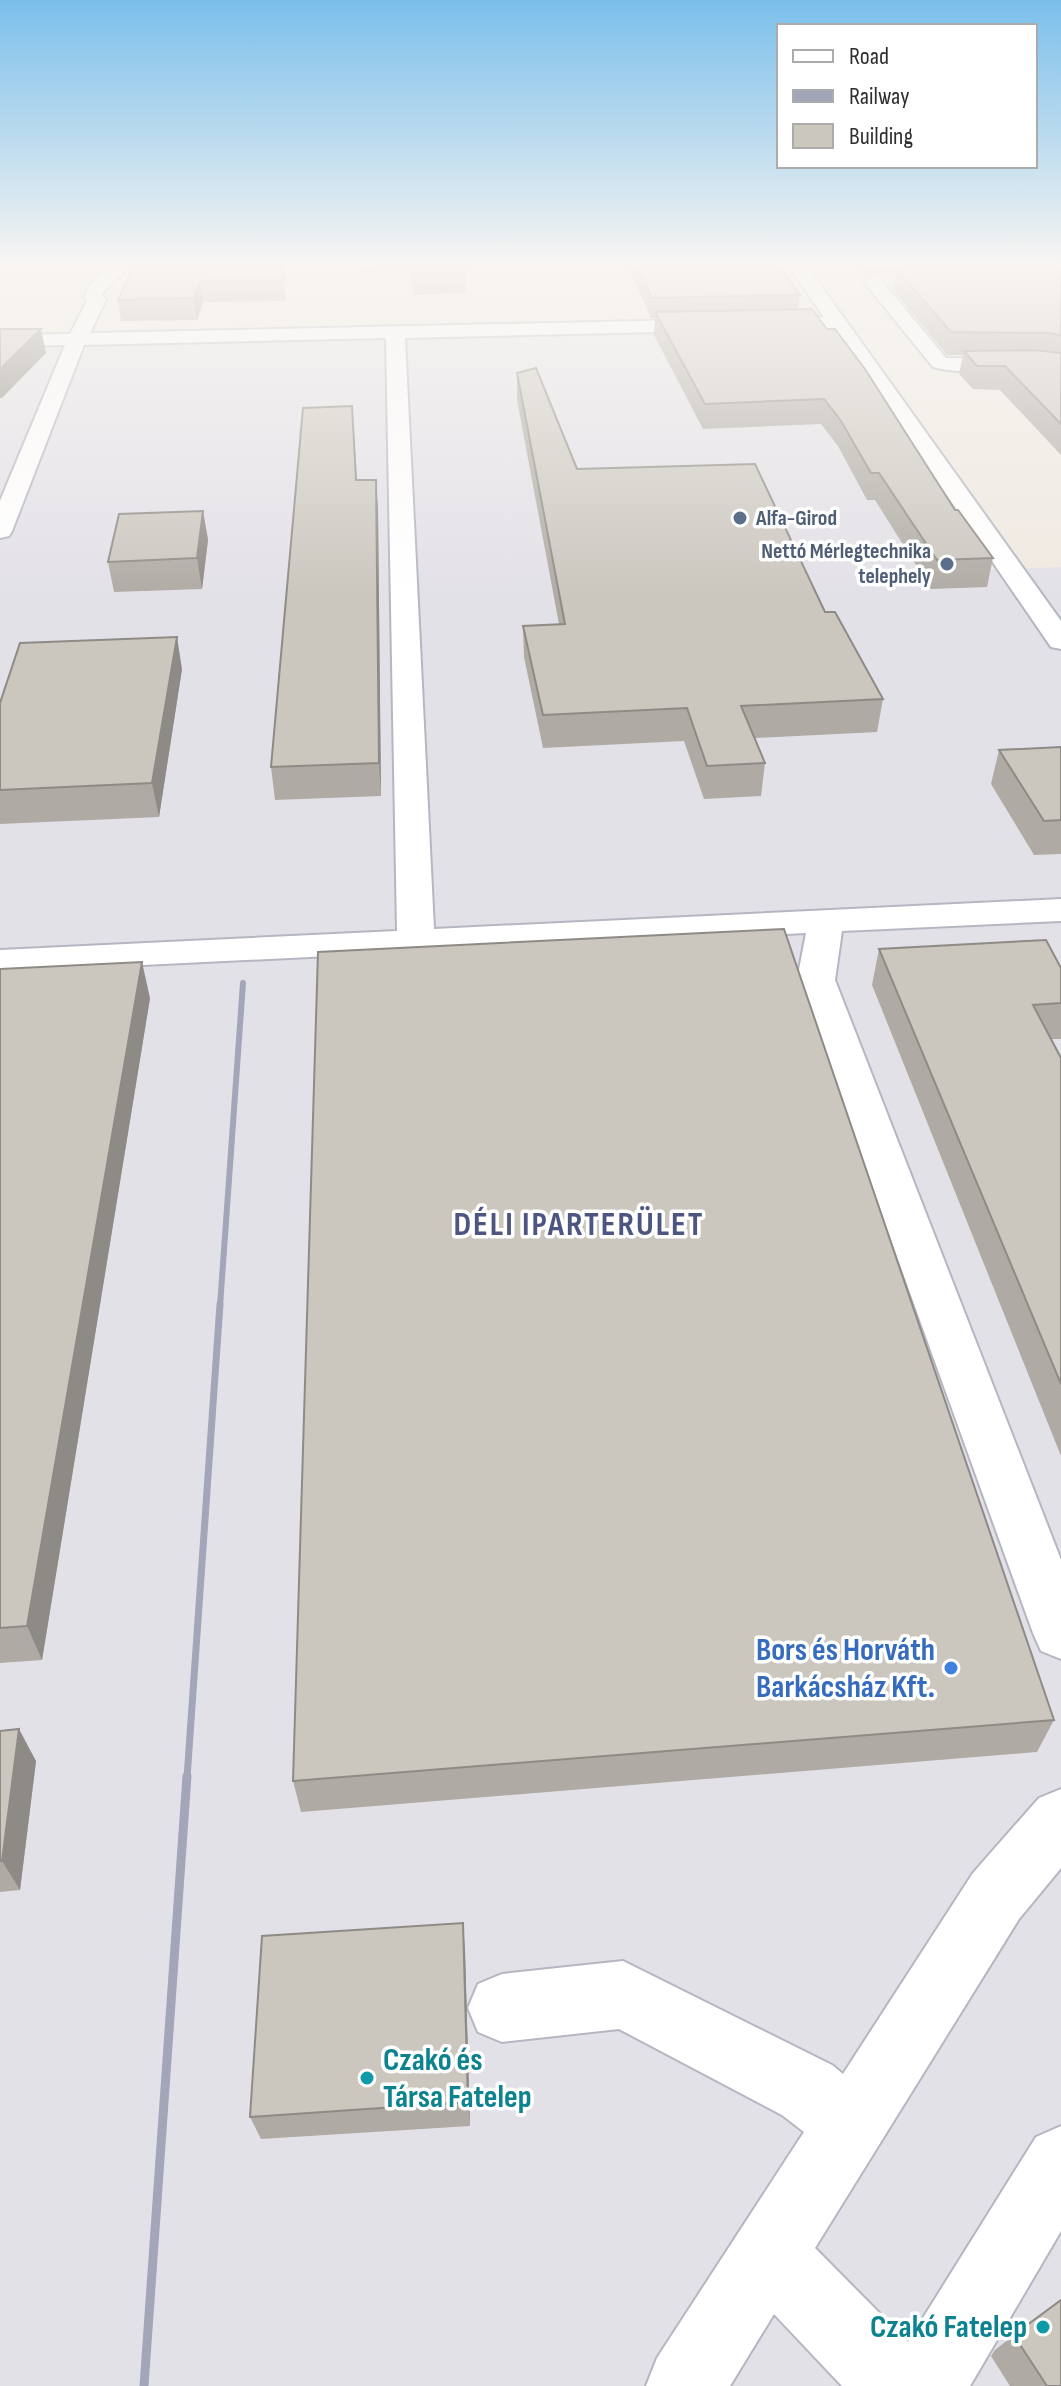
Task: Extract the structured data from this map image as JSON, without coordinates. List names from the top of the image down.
{
  "districts": ["DÉLI IPARTERÜLET"],
  "places": [
    "Alfa-Girod",
    "Nettó Mérlegtechnika telephely",
    "Bors és Horváth Barkácsház Kft.",
    "Czakó és Társa Fatelep",
    "Czakó Fatelep"
  ],
  "legend": ["Road", "Railway", "Building"]
}
